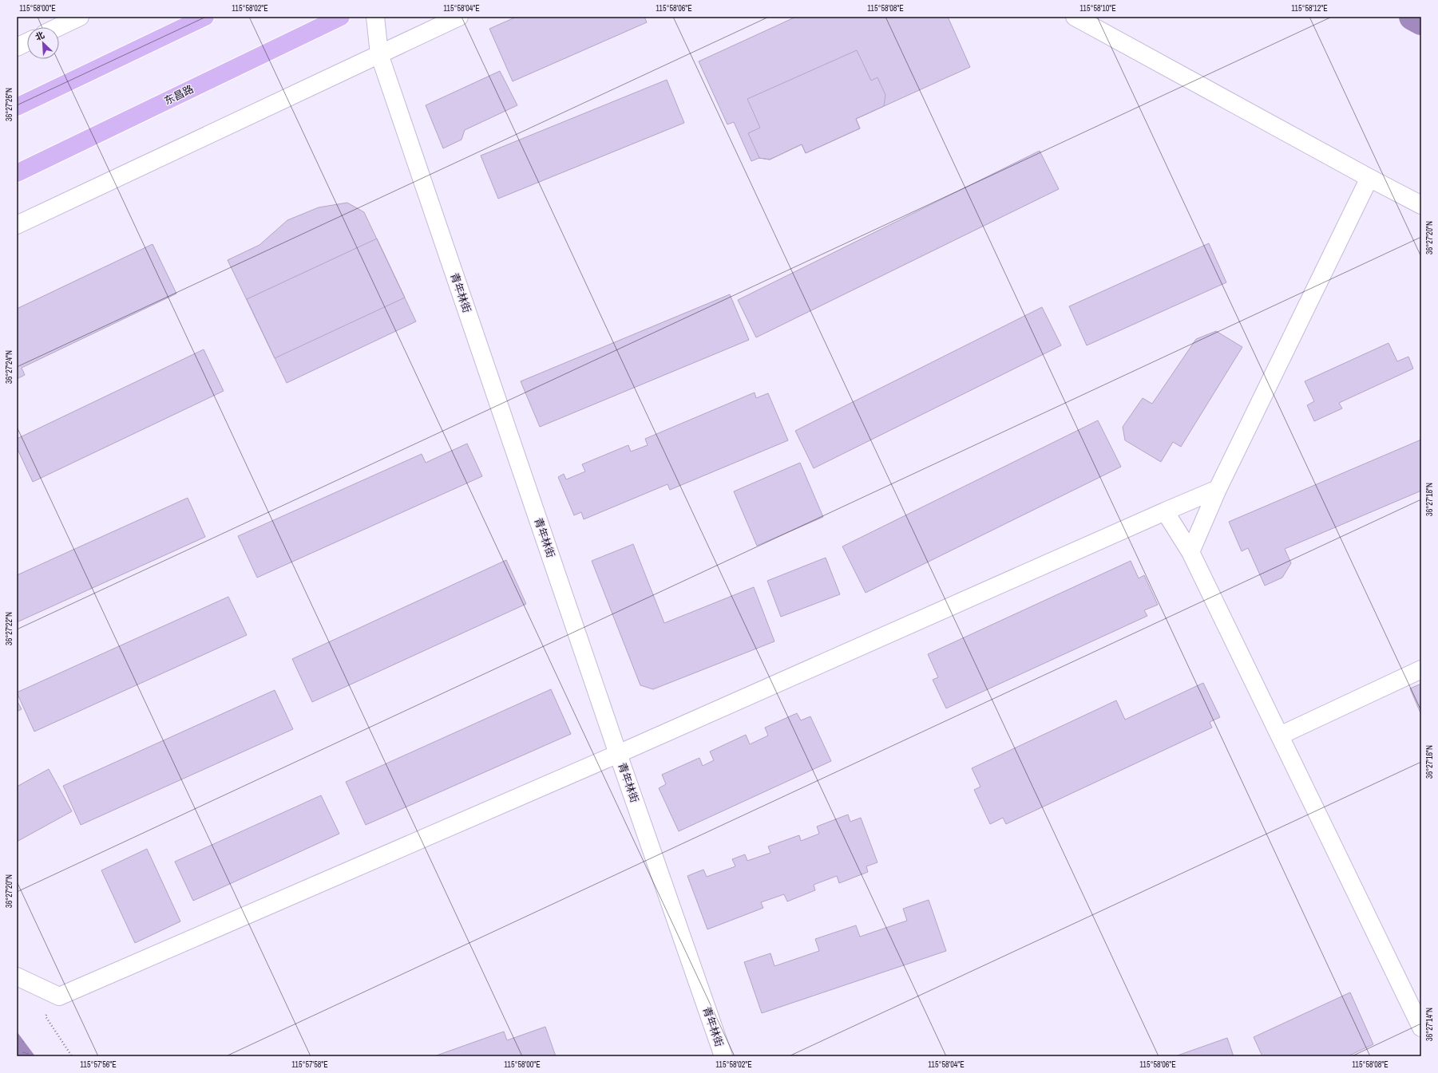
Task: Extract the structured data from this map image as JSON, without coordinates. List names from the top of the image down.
{
  "streets": {
    "main road": ["东昌路"],
    "street": ["青年林街"]
  },
  "north": "top left",
  "coordinates": [
    "115°58'00\"E",
    "115°58'02\"E",
    "115°58'04\"E",
    "115°58'06\"E",
    "115°58'08\"E",
    "115°58'10\"E",
    "115°58'12\"E",
    "36°27'26\"N",
    "36°27'20\"N",
    "36°27'24\"N",
    "36°27'18\"N",
    "36°27'22\"N",
    "36°27'16\"N",
    "36°27'14\"N",
    "115°57'56\"E",
    "115°57'58\"E"
  ]
}
